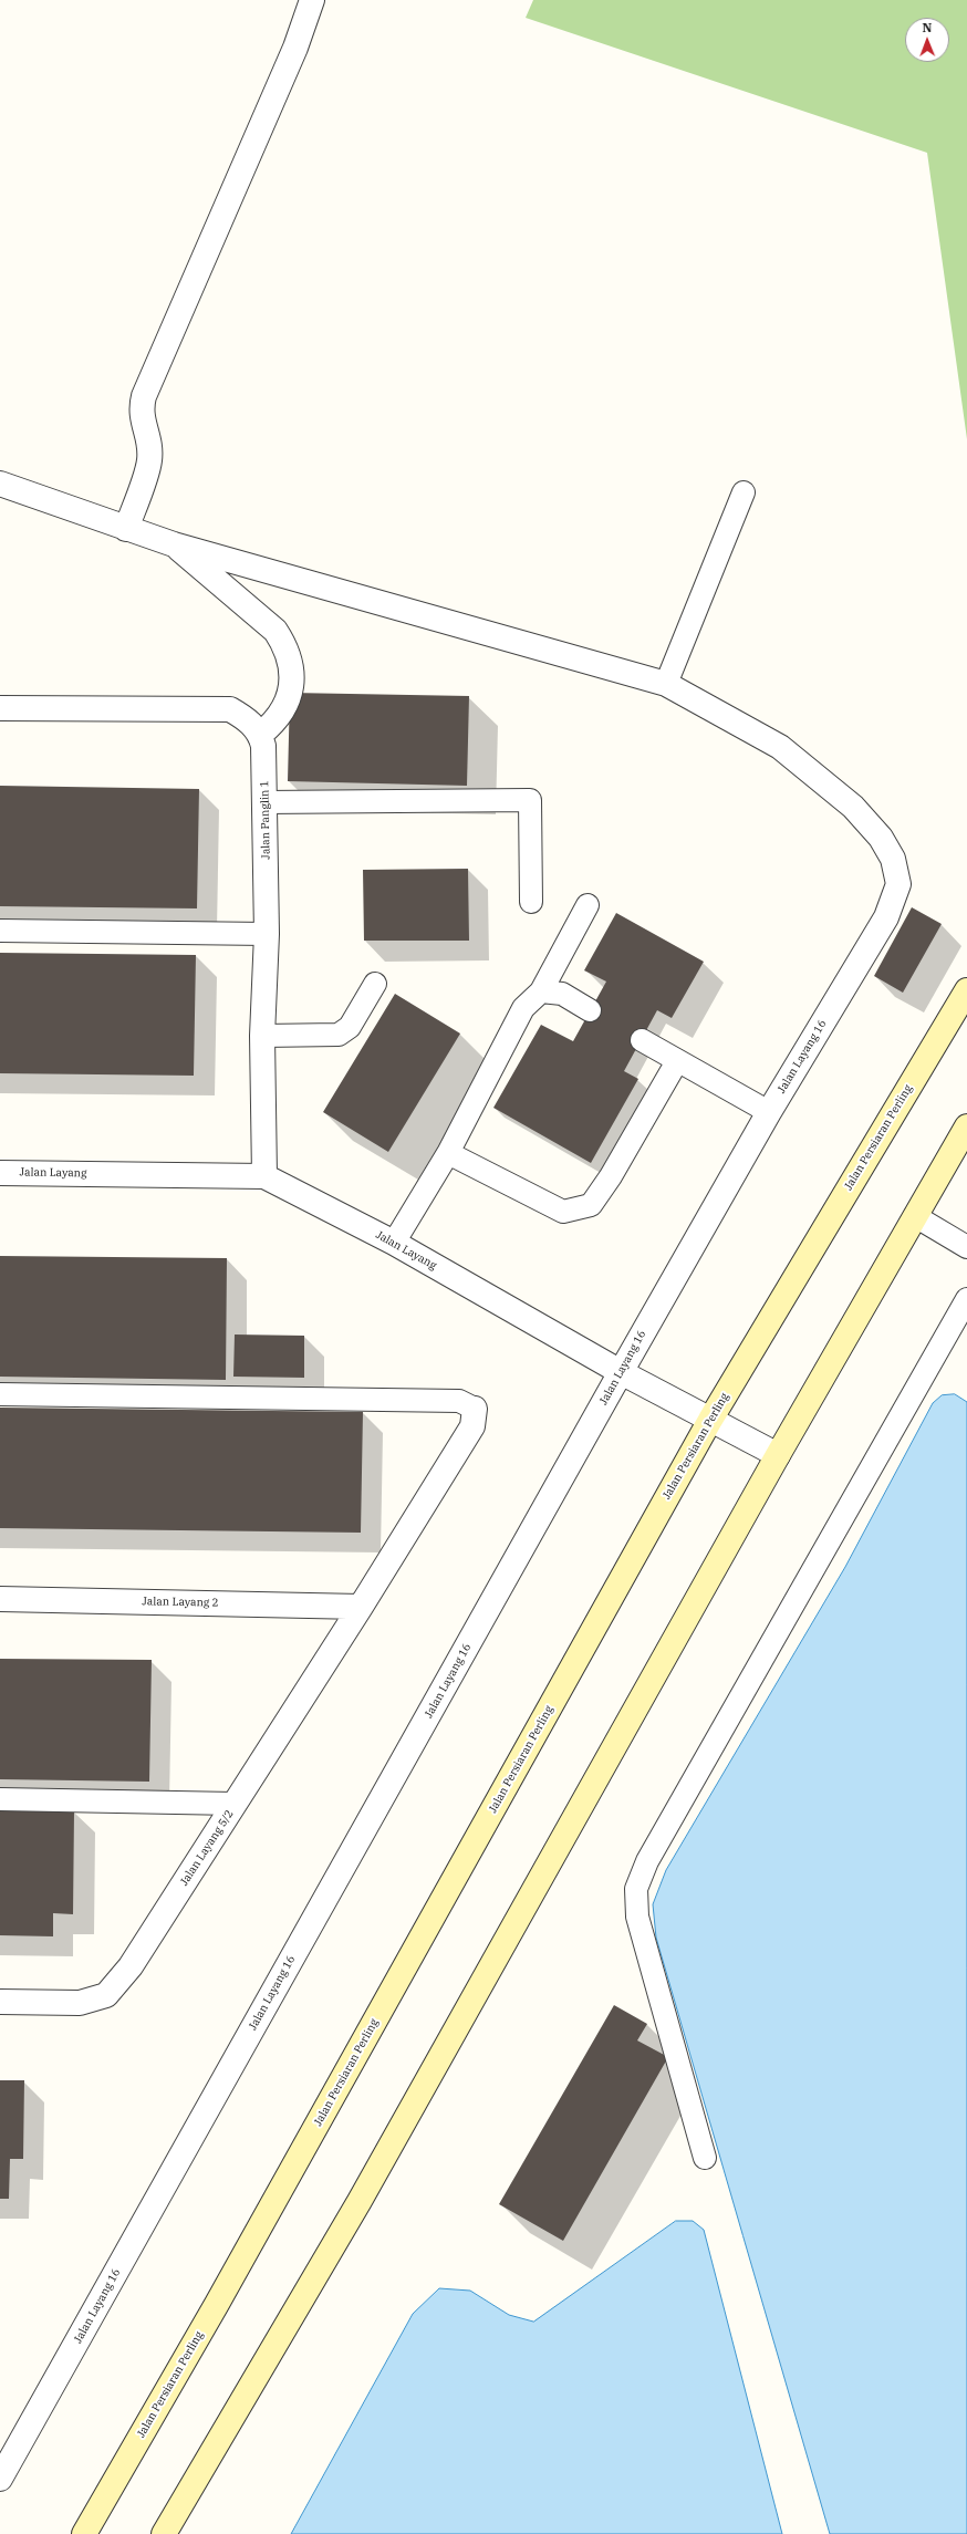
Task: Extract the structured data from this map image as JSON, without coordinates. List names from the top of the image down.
{
  "streets": {
    "main road": ["Jalan Persiaran Perling"],
    "street": [
      "Jalan Panglin 1",
      "Jalan Layang 16",
      "Jalan Layang",
      "Jalan Layang 2",
      "Jalan Layang 5/2"
    ]
  },
  "crossings": [
    ["Jalan Panglin 1", "Jalan Layang"],
    ["Jalan Layang 16", "Jalan Layang"],
    ["Jalan Persiaran Perling", "Jalan Layang"],
    ["Jalan Layang 2", "Jalan Layang 5/2"]
  ],
  "north": "top"
}
